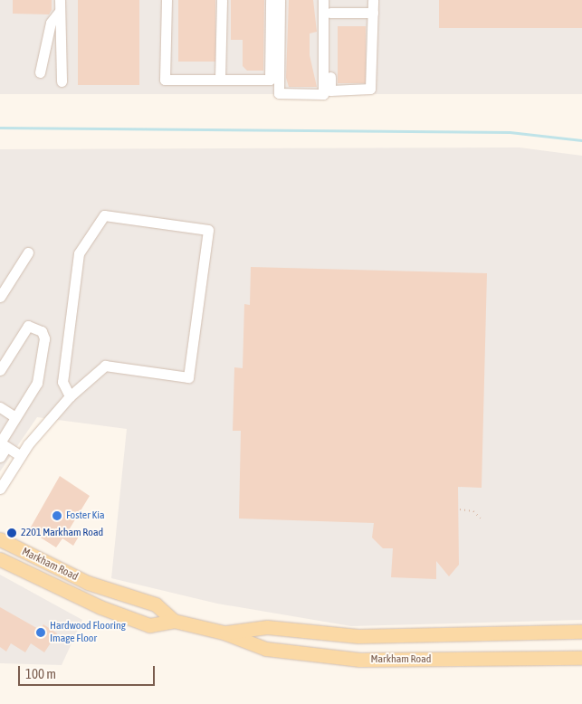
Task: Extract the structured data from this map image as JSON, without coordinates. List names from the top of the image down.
{
  "streets": {
    "main road": ["Markham Road"]
  },
  "places": ["Foster Kia", "2201 Markham Road", "Hardwood Flooring Image Floor"],
  "scale_bar": "100 m"
}
